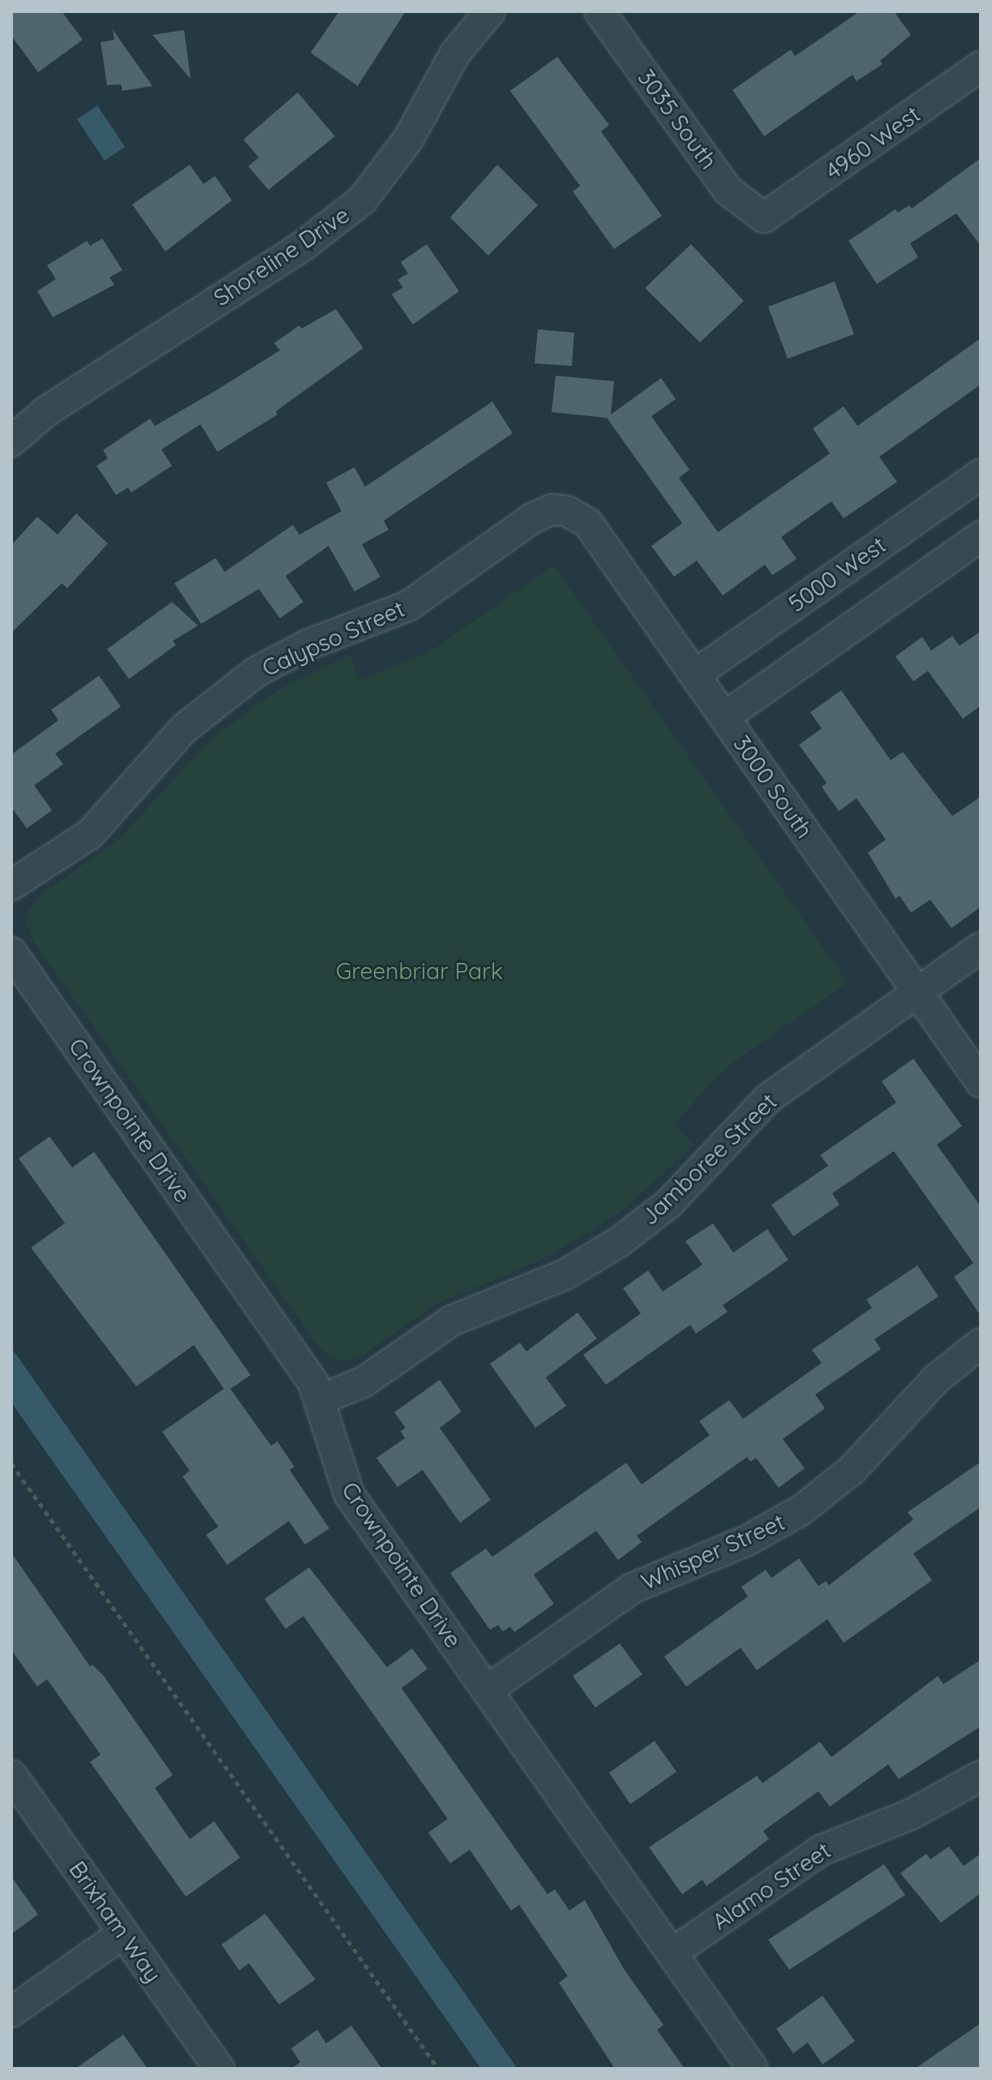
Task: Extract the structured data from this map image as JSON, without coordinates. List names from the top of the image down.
{
  "streets": {
    "street": [
      "3035 South",
      "4960 West",
      "Shoreline Drive",
      "5000 West",
      "Calypso Street",
      "3000 South",
      "Crownpointe Drive",
      "Jamboree Street",
      "Whisper Street",
      "Alamo Street",
      "Brixham Way"
    ]
  },
  "crossings": [
    ["3035 South", "4960 West"],
    ["5000 West", "3000 South"],
    ["Calypso Street", "3000 South"],
    ["3000 South", "Jamboree Street"],
    ["Crownpointe Drive", "Jamboree Street"],
    ["Crownpointe Drive", "Whisper Street"],
    ["Crownpointe Drive", "Alamo Street"]
  ],
  "parks": ["Greenbriar Park"]
}
